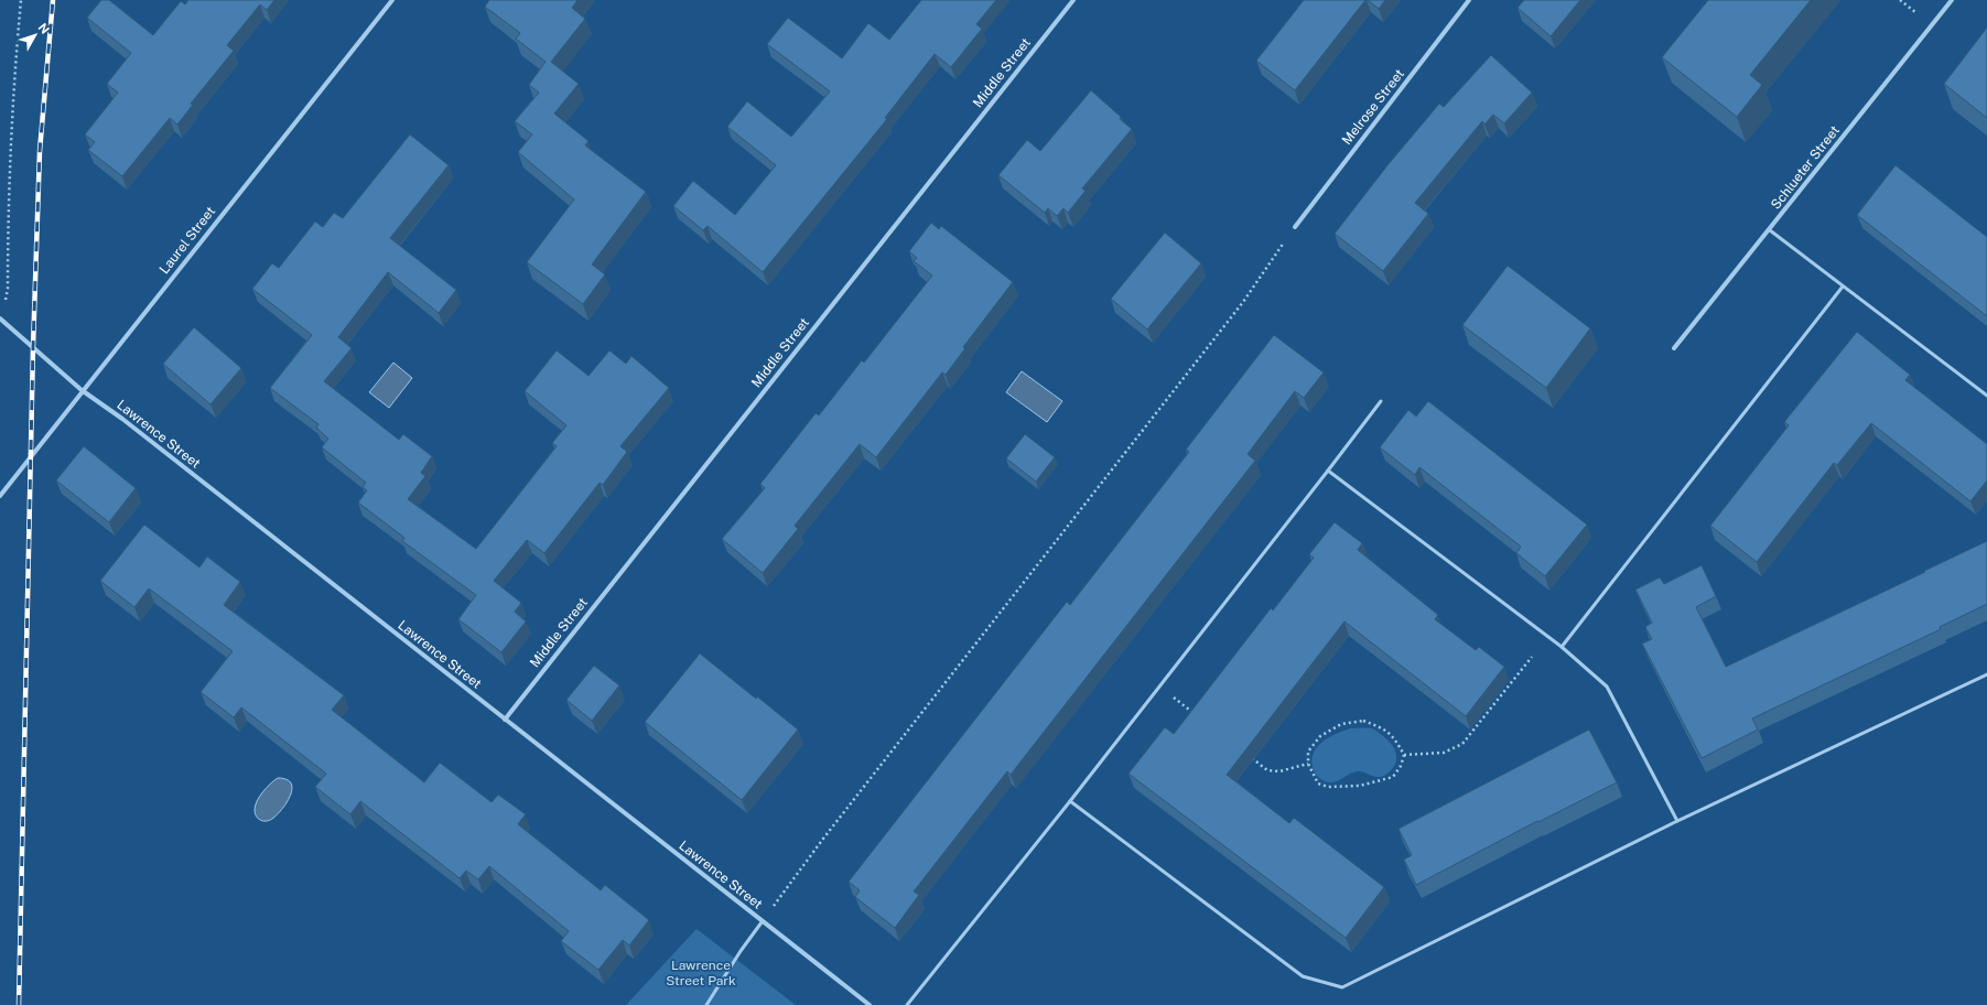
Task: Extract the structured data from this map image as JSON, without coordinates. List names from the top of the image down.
{
  "streets": {
    "street": [
      "Middle Street",
      "Melrose Street",
      "Schlueter Street",
      "Laurel Street",
      "Lawrence Street"
    ]
  },
  "crossings": [
    ["Middle Street", "Lawrence Street"],
    ["Laurel Street", "Lawrence Street"]
  ],
  "parks": ["Lawrence Street Park"],
  "north": "top right"
}
